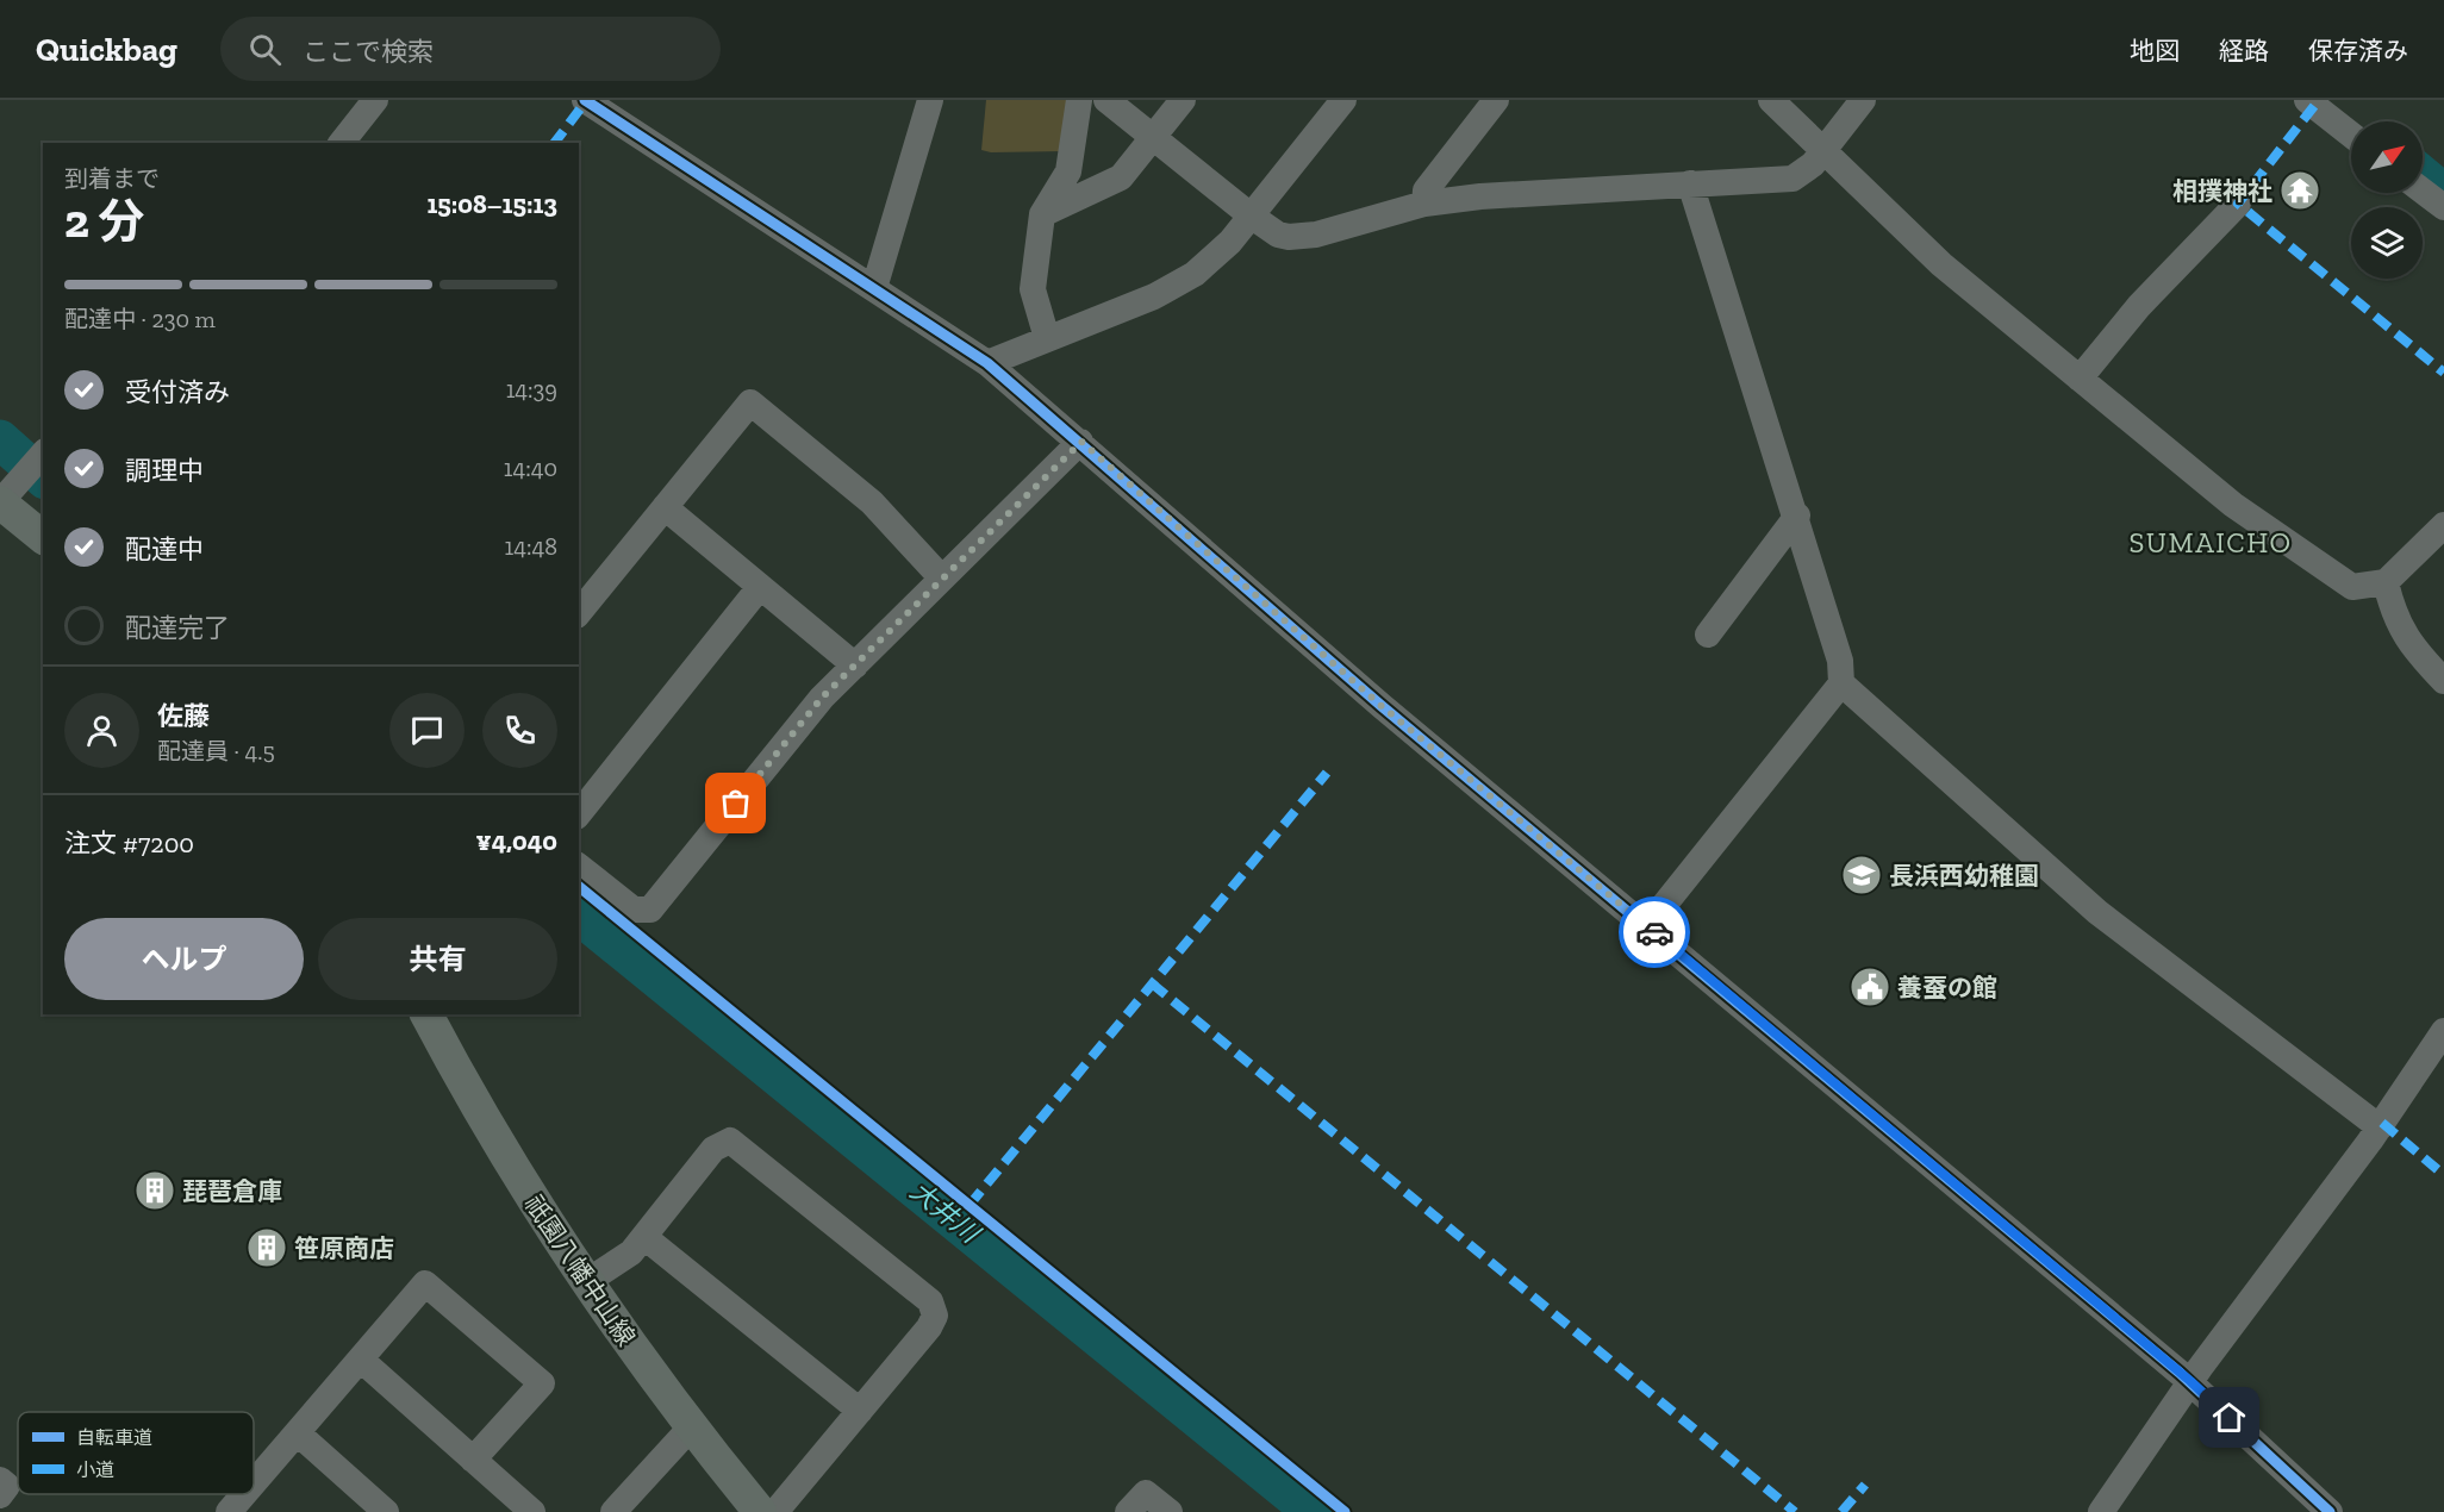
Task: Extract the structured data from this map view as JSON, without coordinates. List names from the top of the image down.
{
  "streets": {
    "main road": ["祇園八幡中山線"]
  },
  "districts": ["SUMAICHO"],
  "water": ["大井川"],
  "places": {
    "temple": ["相撲神社"],
    "school or university": ["長浜西幼稚園"],
    "public building": ["養蚕の館"],
    "building": ["琵琶倉庫", "笹原商店"]
  },
  "legend": ["自転車道", "小道"],
  "north": "top right",
  "page": {
    "header": "Quickbag",
    "search": "ここで検索",
    "nav": ["地図", "経路", "保存済み"],
    "heading": ["2 分", "到着まで", "15:08–15:13"],
    "panel": [
      "佐藤",
      "配達員 · 4.5",
      "注文 #7200",
      "¥4,040"
    ],
    "bar": "配達中 · 230 m",
    "list": [
      ["受付済み", "14:39"],
      ["調理中", "14:40"],
      ["配達中", "14:48"],
      "配達完了"
    ],
    "buttons": ["ヘルプ", "共有"]
  }
}
